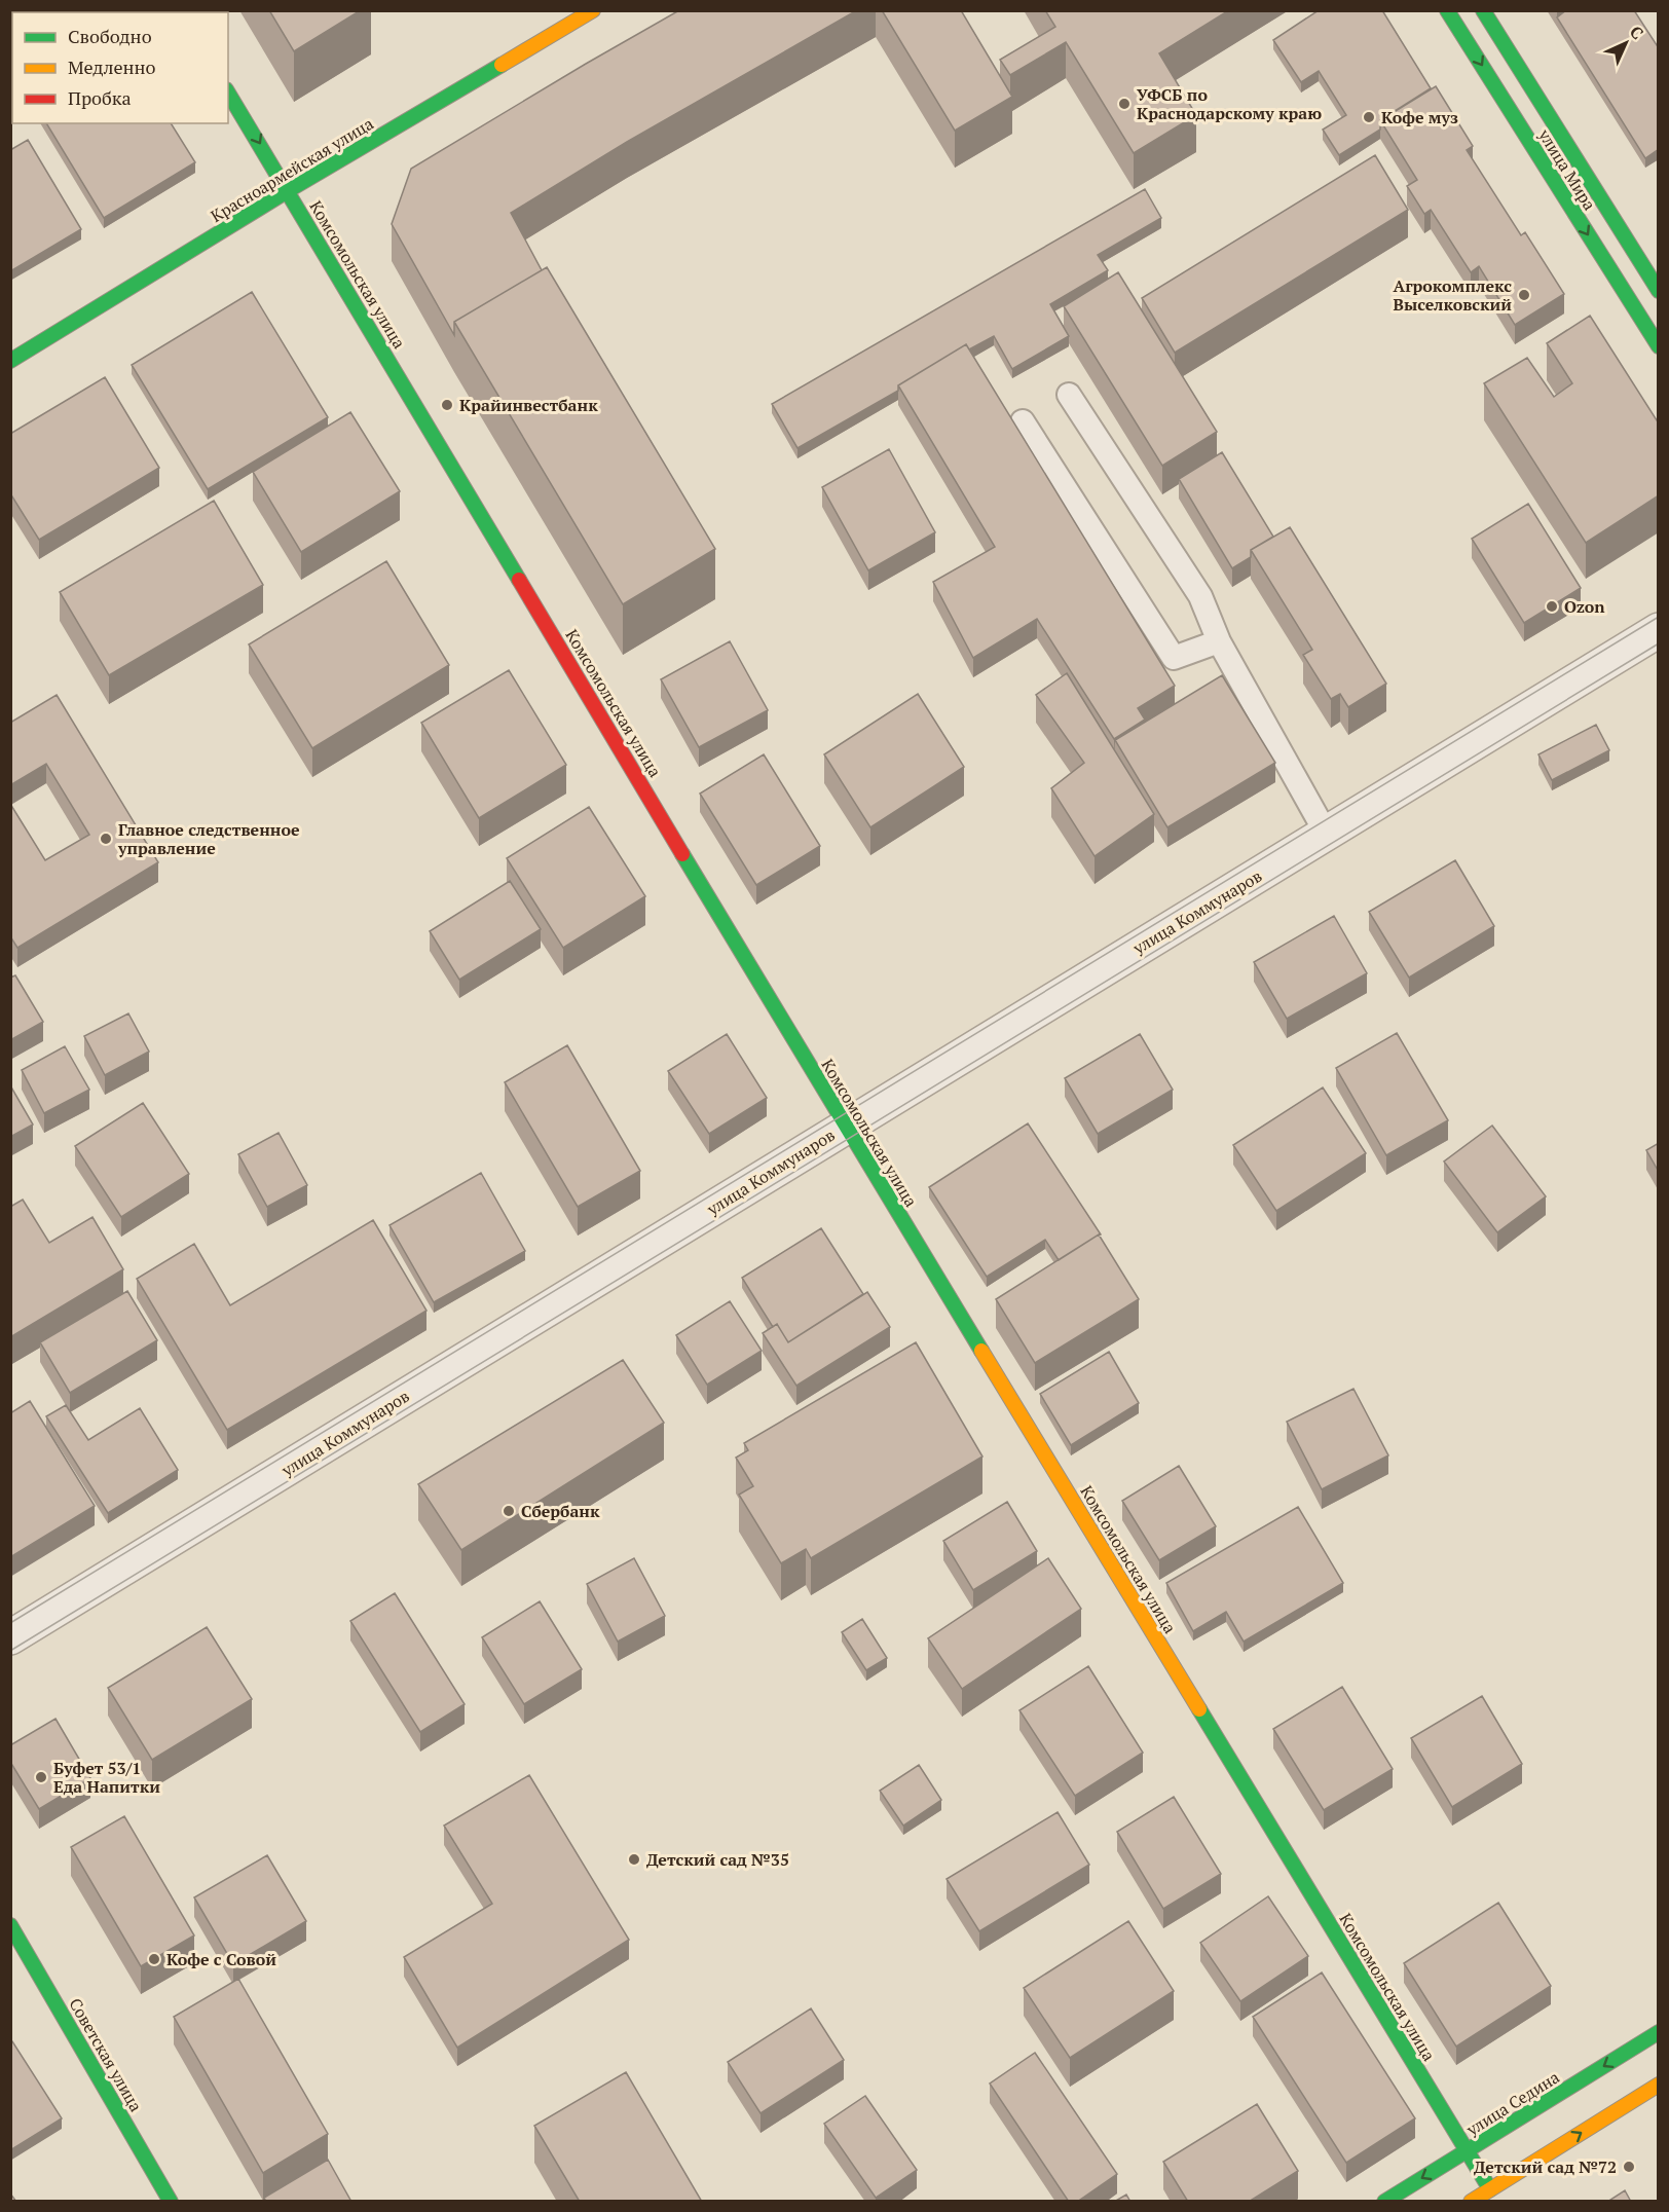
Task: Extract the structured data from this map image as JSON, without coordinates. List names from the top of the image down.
{
  "streets": {
    "street": [
      "Красноармейская улица",
      "улица Мира",
      "Комсомольская улица",
      "улица Коммунаров",
      "Советская улица",
      "улица Седина"
    ]
  },
  "crossings": [
    ["Красноармейская улица", "Комсомольская улица"],
    ["Комсомольская улица", "улица Коммунаров"],
    ["Комсомольская улица", "улица Седина"]
  ],
  "places": [
    "УФСБ по Краснодарскому краю",
    "Кофе муз",
    "Агрокомплекс Выселковский",
    "Крайинвестбанк",
    "Ozon",
    "Главное следственное управление",
    "Сбербанк",
    "Буфет 53/1 Еда Напитки",
    "Детский сад №35",
    "Кофе с Совой",
    "Детский сад №72"
  ],
  "legend": ["Свободно", "Медленно", "Пробка"],
  "north": "top right"
}
